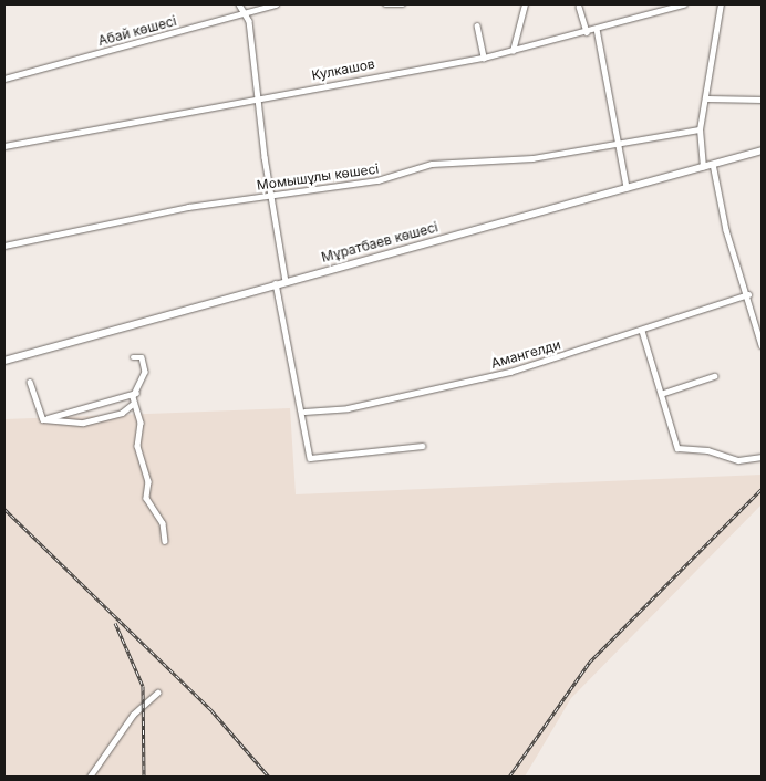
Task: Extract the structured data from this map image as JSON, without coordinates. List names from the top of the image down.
{
  "streets": {
    "street": [
      "Абай көшесі",
      "Кулкашов",
      "Момышұлы көшесі",
      "Мұратбаев көшесі",
      "Амангелди"
    ]
  }
}
